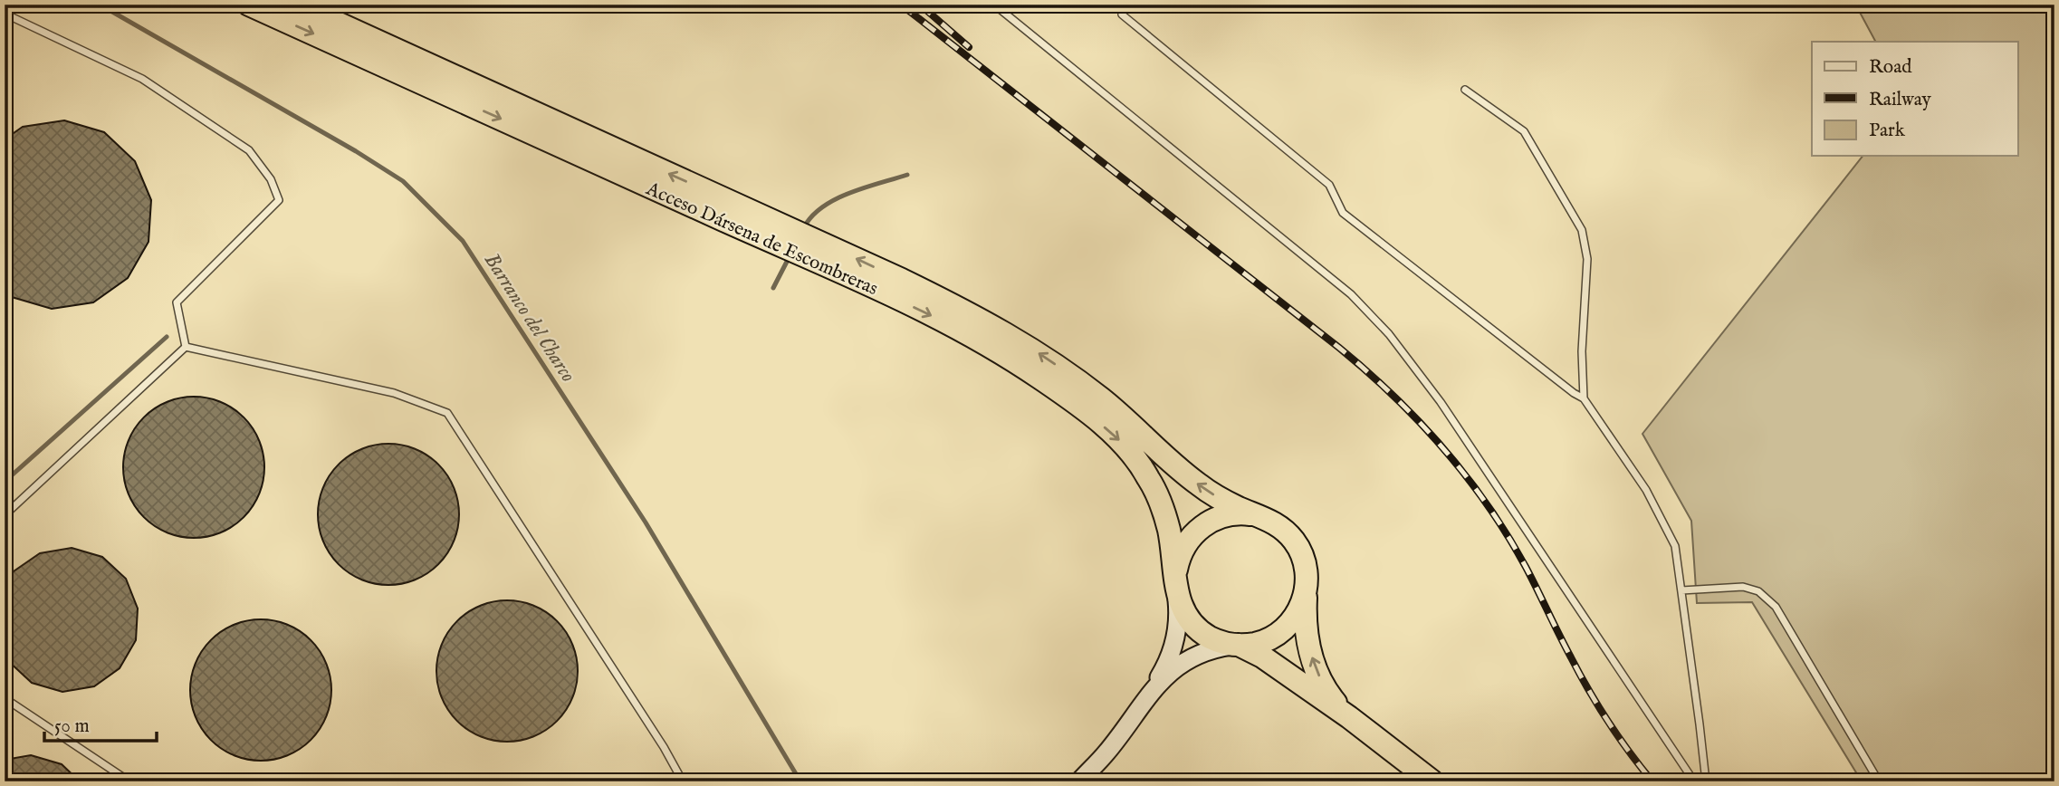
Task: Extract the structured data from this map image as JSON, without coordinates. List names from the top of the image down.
{
  "streets": {
    "highway": ["Acceso Dársena de Escombreras"]
  },
  "water": ["Barranco del Charco"],
  "legend": ["Road", "Railway", "Park"],
  "scale_bar": "50 m"
}
